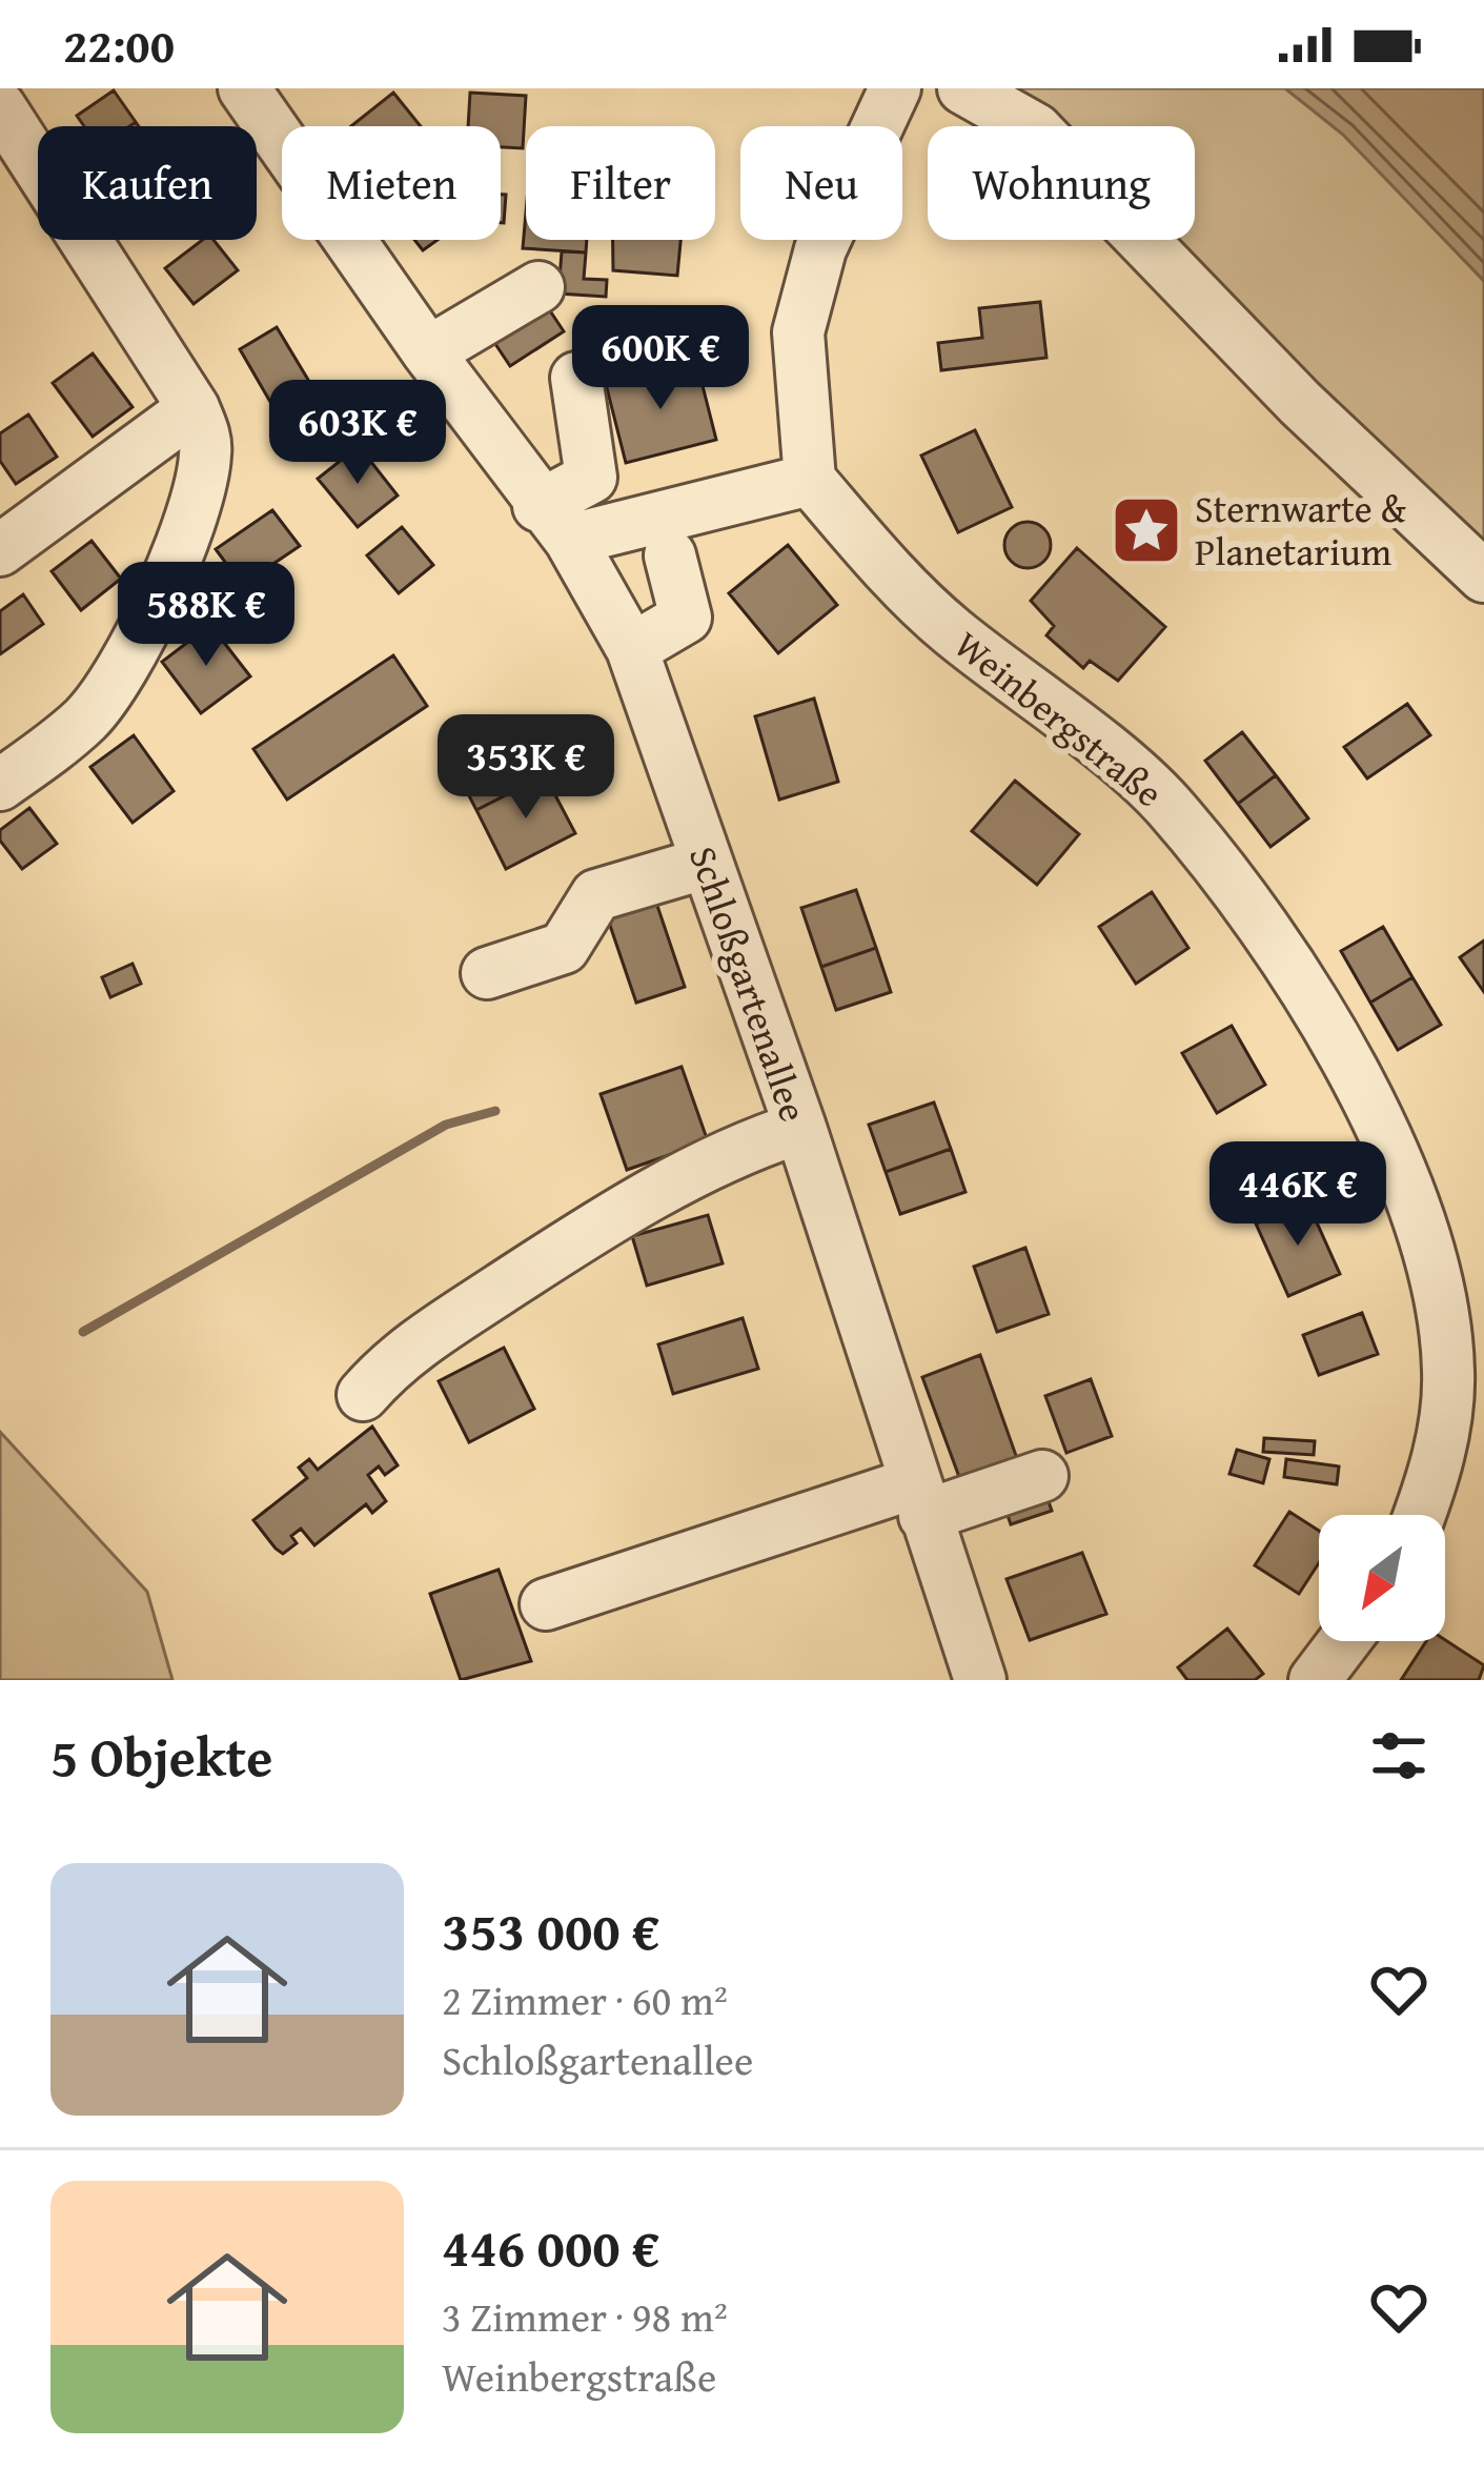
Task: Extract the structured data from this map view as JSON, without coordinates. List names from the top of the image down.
{
  "streets": {
    "street": ["Weinbergstraße", "Schloßgartenallee"]
  },
  "places": {
    "place": ["Sternwarte & Planetarium"]
  },
  "north": "bottom left",
  "page": {
    "status": "22:00",
    "chip": [
      "Kaufen",
      "Mieten",
      "Filter",
      "Neu",
      "Wohnung"
    ],
    "price": [
      "600K €",
      "603K €",
      "588K €",
      "353K €",
      "446K €"
    ],
    "heading": "5 Objekte",
    "list": [
      {
        "name": "353 000 €",
        "note": "2 Zimmer · 60 m² · Schloßgartenallee"
      },
      {
        "name": "446 000 €",
        "note": "3 Zimmer · 98 m² · Weinbergstraße"
      }
    ]
  }
}
